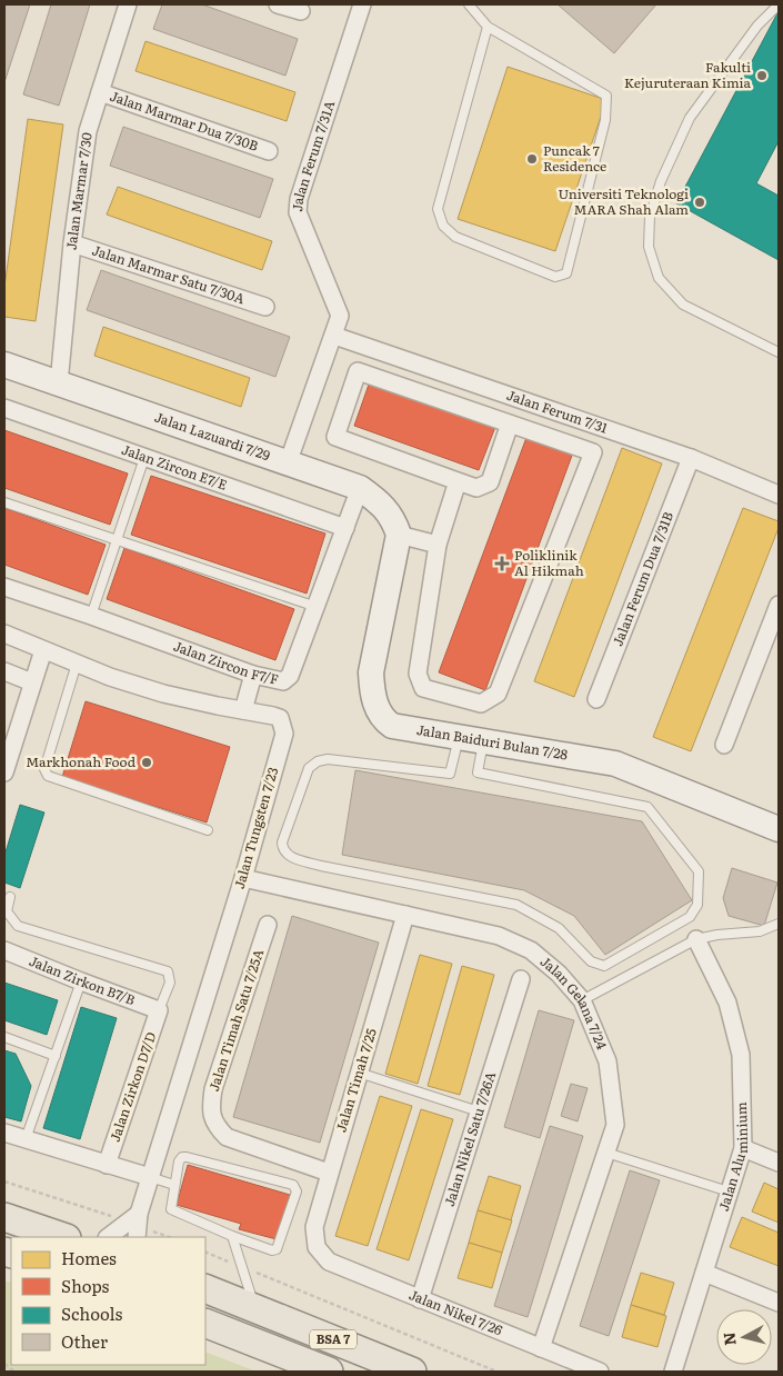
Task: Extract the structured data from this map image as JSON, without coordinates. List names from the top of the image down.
{
  "streets": {
    "main road": ["BSA 7"],
    "street": [
      "Jalan Marmar Dua 7/30B",
      "Jalan Ferum 7/31A",
      "Jalan Marmar 7/30",
      "Jalan Marmar Satu 7/30A",
      "Jalan Ferum 7/31",
      "Jalan Lazuardi 7/29",
      "Jalan Zircon E7/E",
      "Jalan Ferum Dua 7/31B",
      "Jalan Zircon F7/F",
      "Jalan Baiduri Bulan 7/28",
      "Jalan Tungsten 7/23",
      "Jalan Zirkon B7/B",
      "Jalan Gelana 7/24",
      "Jalan Timah Satu 7/25A",
      "Jalan Timah 7/25",
      "Jalan Zirkon D7/D",
      "Jalan Nikel Satu 7/26A",
      "Jalan Aluminium",
      "Jalan Nikel 7/26"
    ]
  },
  "crossings": [
    ["Jalan Marmar Dua 7/30B", "Jalan Marmar 7/30"],
    ["Jalan Ferum 7/31A", "Jalan Ferum 7/31"],
    ["Jalan Ferum 7/31A", "Jalan Lazuardi 7/29"],
    ["Jalan Marmar 7/30", "Jalan Marmar Satu 7/30A"],
    ["Jalan Marmar 7/30", "Jalan Lazuardi 7/29"],
    ["Jalan Ferum 7/31", "Jalan Ferum Dua 7/31B"],
    ["Jalan Lazuardi 7/29", "Jalan Zircon F7/F"],
    ["Jalan Lazuardi 7/29", "Jalan Baiduri Bulan 7/28"],
    ["Jalan Zircon E7/E", "Jalan Zircon F7/F"],
    ["Jalan Tungsten 7/23", "Jalan Gelana 7/24"],
    ["Jalan Zirkon B7/B", "Jalan Zirkon D7/D"],
    ["Jalan Gelana 7/24", "Jalan Timah 7/25"],
    ["Jalan Gelana 7/24", "Jalan Nikel 7/26"],
    ["Jalan Timah Satu 7/25A", "Jalan Timah 7/25"],
    ["Jalan Timah 7/25", "Jalan Nikel 7/26"],
    ["Jalan Nikel Satu 7/26A", "Jalan Nikel 7/26"]
  ],
  "places": {
    "other": [
      "Fakulti Kejuruteraan Kimia",
      "Puncak 7 Residence",
      "Universiti Teknologi MARA Shah Alam",
      "Markhonah Food"
    ],
    "health": ["Poliklinik Al Hikmah"]
  },
  "legend": [
    "Homes",
    "Shops",
    "Schools",
    "Other"
  ],
  "north": "left"
}
